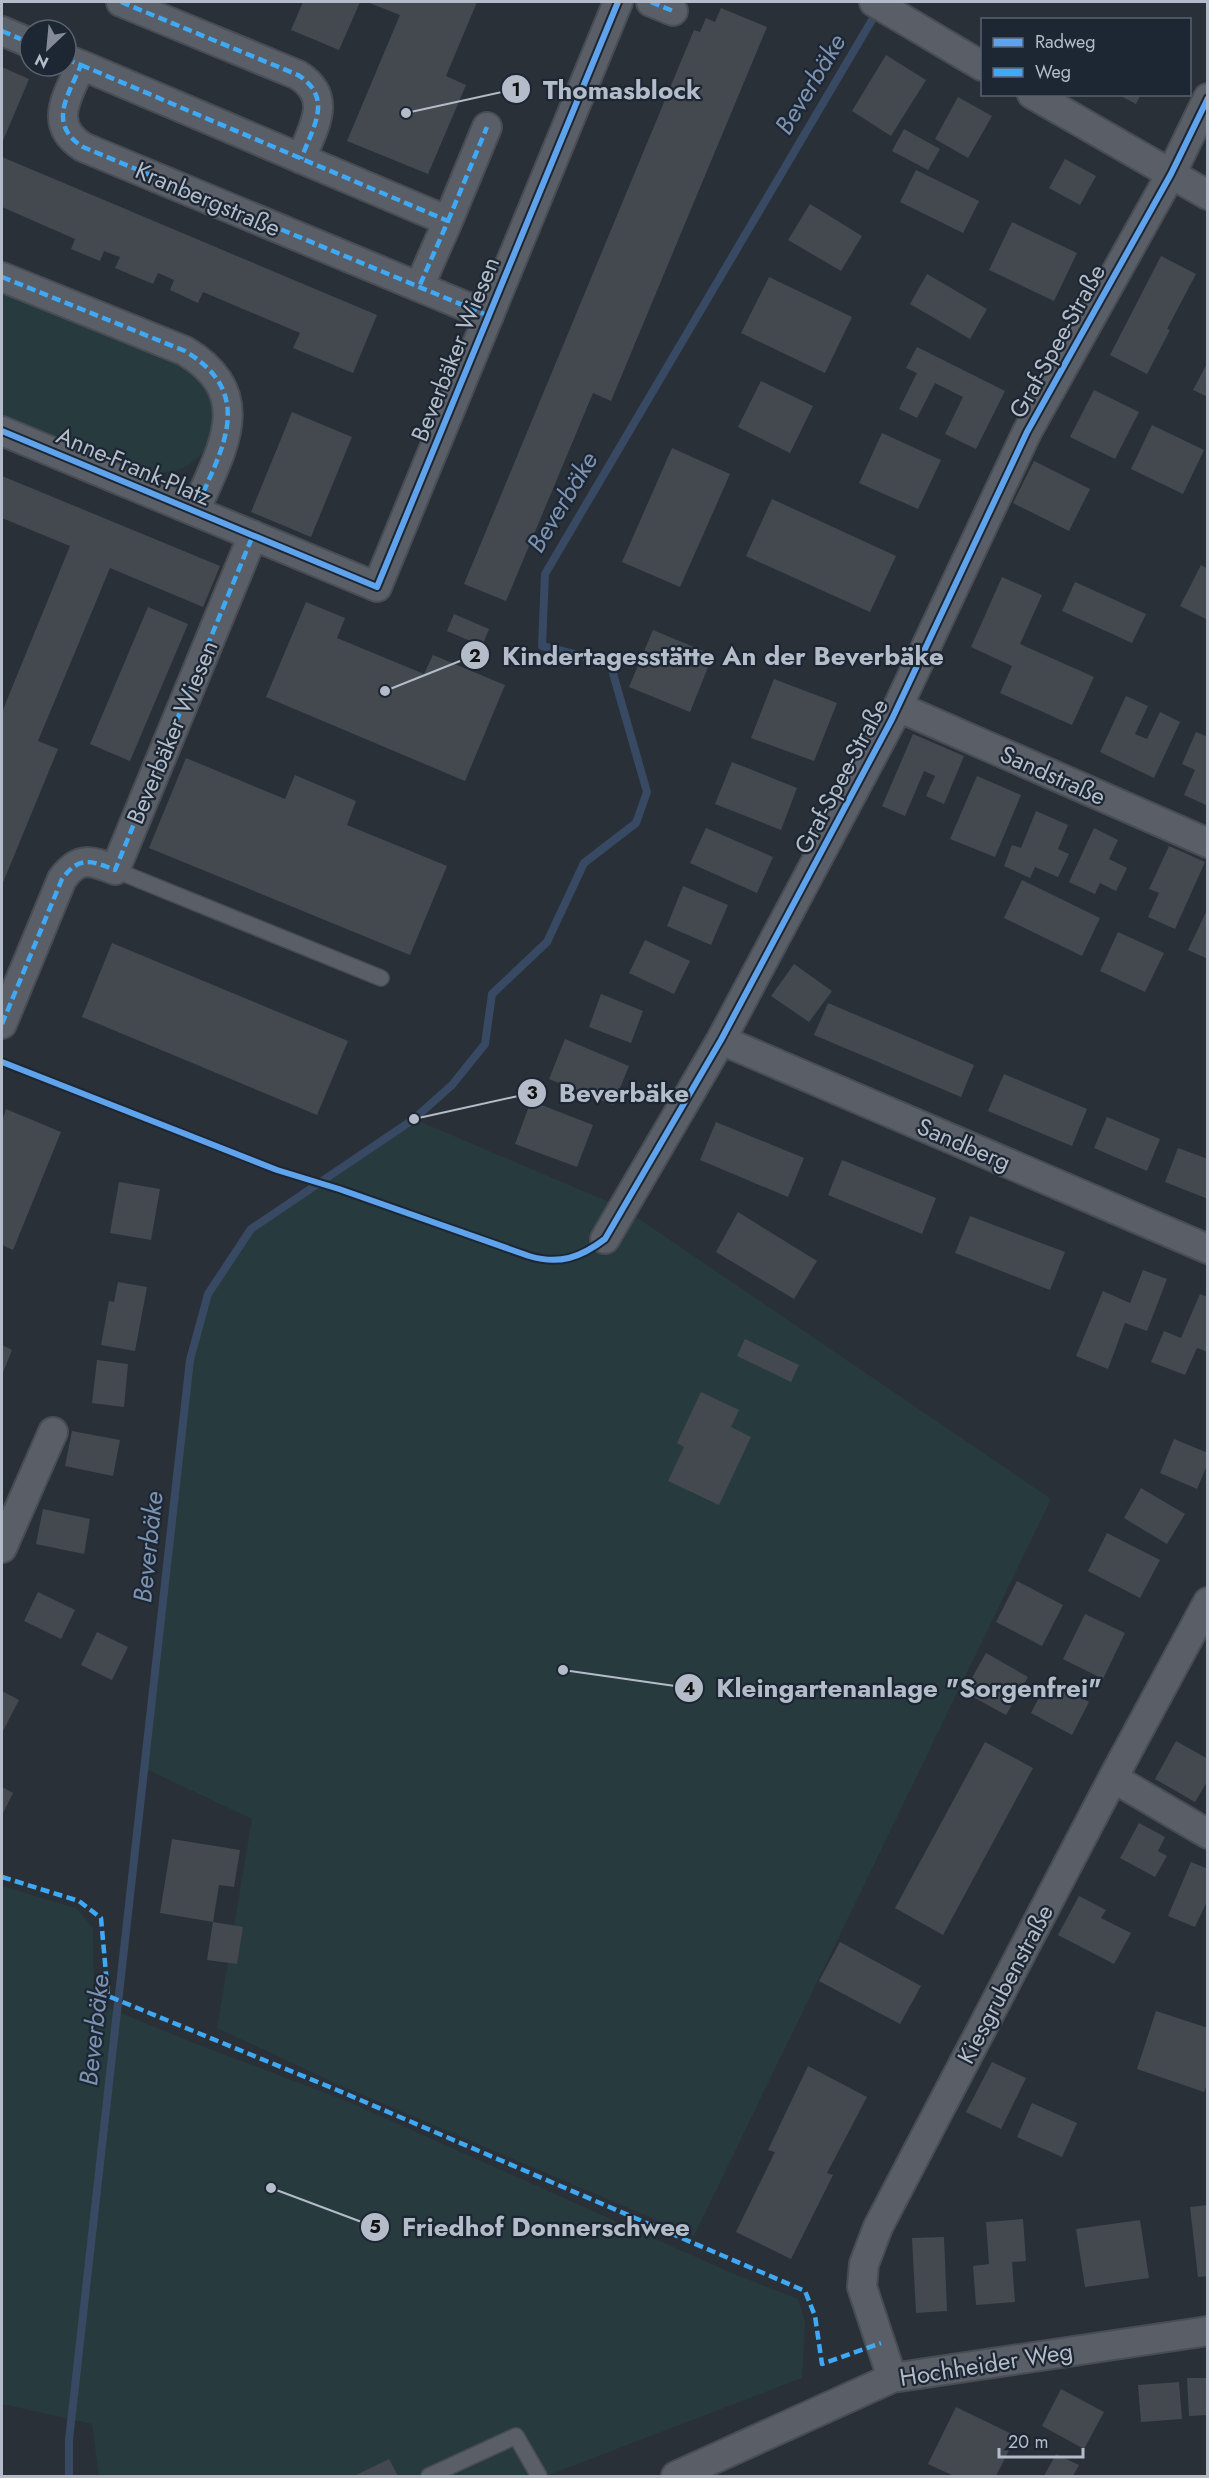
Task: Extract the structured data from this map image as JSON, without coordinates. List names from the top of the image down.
{
  "streets": {
    "street": [
      "Kranbergstraße",
      "Graf-Spee-Straße",
      "Beverbäker Wiesen",
      "Anne-Frank-Platz",
      "Sandstraße",
      "Sandberg",
      "Kiesgrubenstraße",
      "Hochheider Weg"
    ]
  },
  "crossings": [
    ["Kranbergstraße", "Beverbäker Wiesen"],
    ["Graf-Spee-Straße", "Sandstraße"],
    ["Graf-Spee-Straße", "Sandberg"],
    ["Beverbäker Wiesen", "Anne-Frank-Platz"],
    ["Kiesgrubenstraße", "Hochheider Weg"]
  ],
  "water": ["Beverbäke"],
  "places": [
    "Thomasblock",
    "Kindertagesstätte An der Beverbäke",
    "Beverbäke",
    "Kleingartenanlage \"Sorgenfrei\"",
    "Friedhof Donnerschwee"
  ],
  "legend": ["Radweg", "Weg"],
  "scale_bar": "20 m",
  "north": "bottom left"
}
